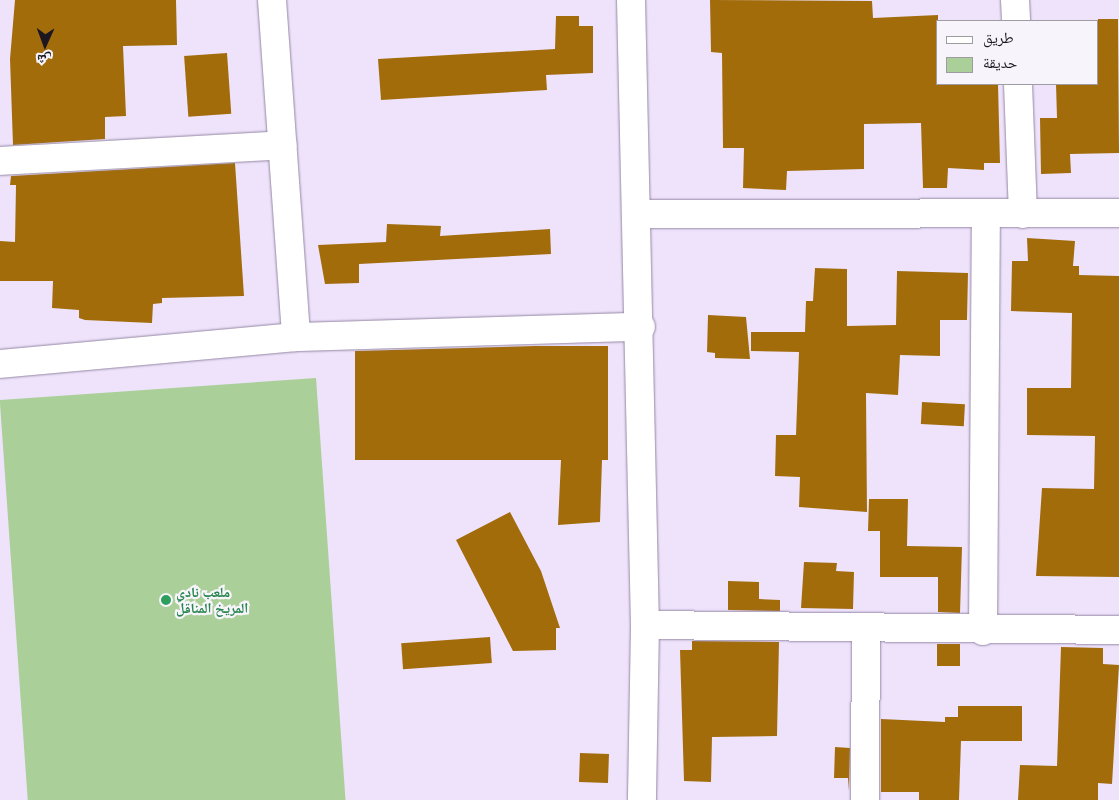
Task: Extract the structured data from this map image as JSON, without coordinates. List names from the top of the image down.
{
  "places": ["ملعب نادي المريخ المناقل"],
  "legend": ["طريق", "حديقة"],
  "north": "bottom"
}
